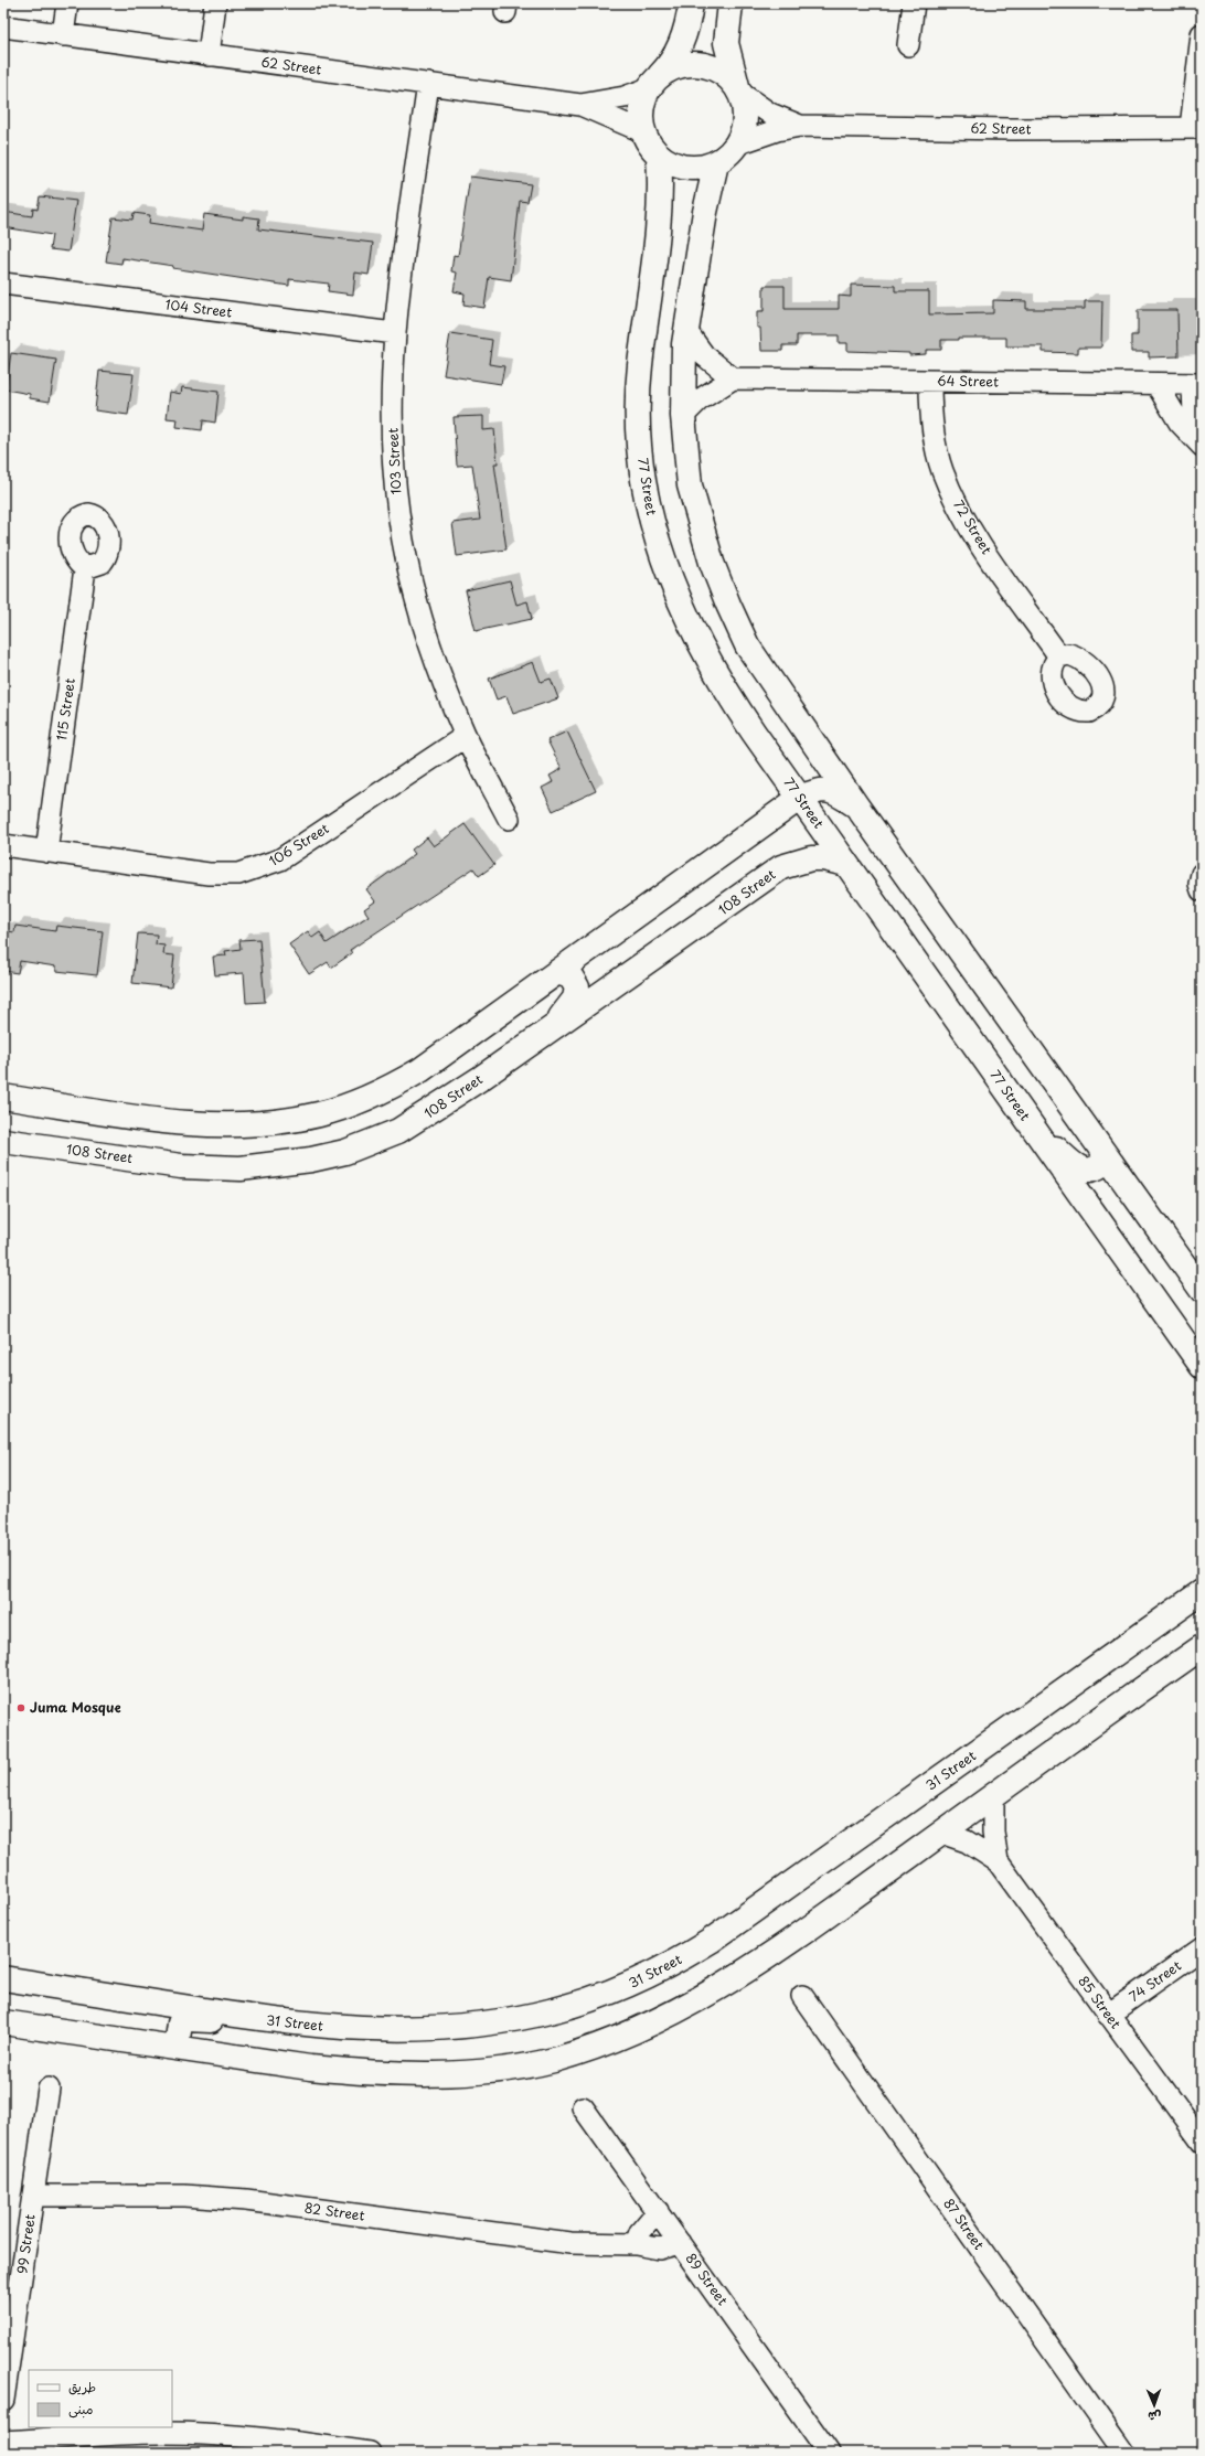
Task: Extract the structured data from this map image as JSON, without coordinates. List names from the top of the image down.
{
  "streets": {
    "street": [
      "62 Street",
      "104 Street",
      "64 Street",
      "103 Street",
      "77 Street",
      "72 Street",
      "115 Street",
      "106 Street",
      "108 Street",
      "31 Street",
      "74 Street",
      "85 Street",
      "82 Street",
      "87 Street",
      "99 Street",
      "89 Street"
    ]
  },
  "crossings": [
    ["62 Street", "103 Street"],
    ["62 Street", "77 Street"],
    ["104 Street", "103 Street"],
    ["64 Street", "72 Street"],
    ["103 Street", "106 Street"],
    ["77 Street", "108 Street"],
    ["115 Street", "106 Street"],
    ["74 Street", "85 Street"],
    ["82 Street", "99 Street"],
    ["82 Street", "89 Street"]
  ],
  "places": ["Juma Mosque"],
  "legend": ["طريق", "مبنى"],
  "north": "bottom"
}
